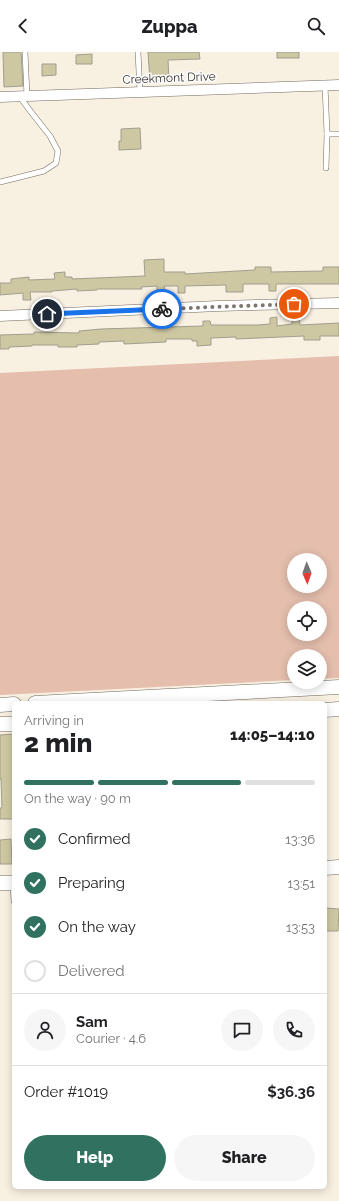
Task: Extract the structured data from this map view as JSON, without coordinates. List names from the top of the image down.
{
  "streets": {
    "street": ["Creekmont Drive"]
  },
  "north": "bottom",
  "page": {
    "header": "Zuppa",
    "heading": ["2 min", "Arriving in", "14:05–14:10"],
    "panel": [
      "Sam",
      "Courier · 4.6",
      "Order #1019",
      "$36.36"
    ],
    "bar": "On the way · 90 m",
    "list": [
      ["Confirmed", "13:36"],
      ["Preparing", "13:51"],
      ["On the way", "13:53"],
      "Delivered"
    ],
    "buttons": ["Help", "Share"]
  }
}
